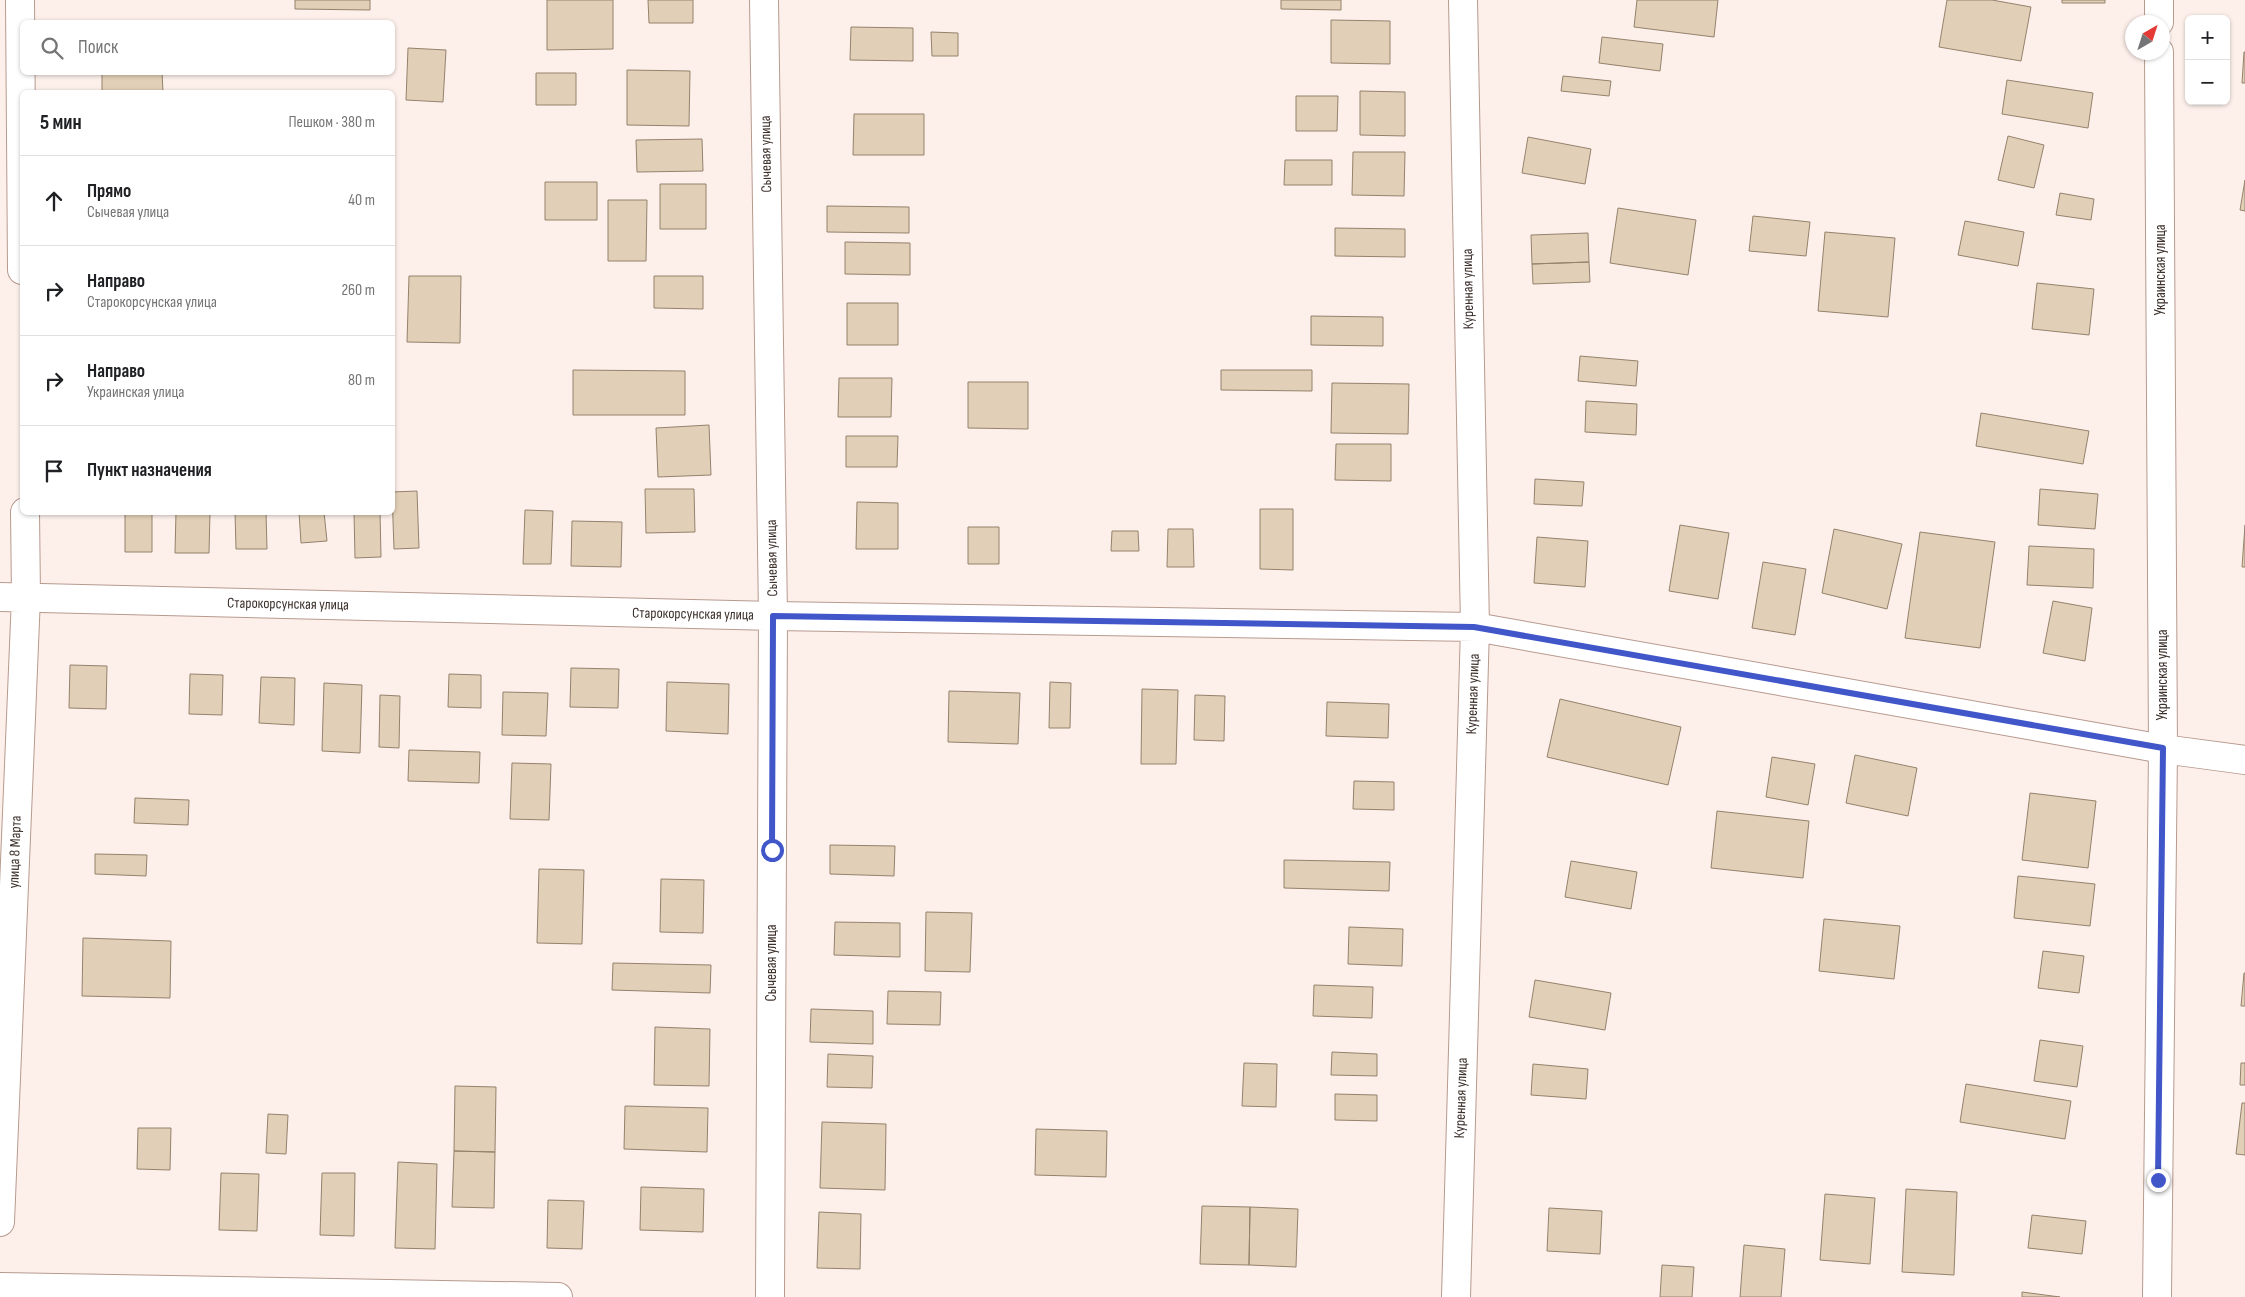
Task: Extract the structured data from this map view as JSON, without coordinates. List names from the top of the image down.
{
  "streets": {
    "street": [
      "Сычевая улица",
      "Украинская улица",
      "Куренная улица",
      "Старокорсунская улица",
      "улица 8 Марта"
    ]
  },
  "crossings": [
    ["Сычевая улица", "Старокорсунская улица"],
    ["Украинская улица", "Старокорсунская улица"],
    ["Куренная улица", "Старокорсунская улица"],
    ["Старокорсунская улица", "улица 8 Марта"]
  ],
  "north": "top right",
  "page": {
    "map_buttons": ["+", "−"],
    "search": "Поиск",
    "heading": ["5 мин", "Пешком · 380 m"],
    "list": [
      ["Прямо", "Сычевая улица", "40 m"],
      ["Направо", "Старокорсунская улица", "260 m"],
      ["Направо", "Украинская улица", "80 m"],
      "Пункт назначения"
    ]
  }
}
